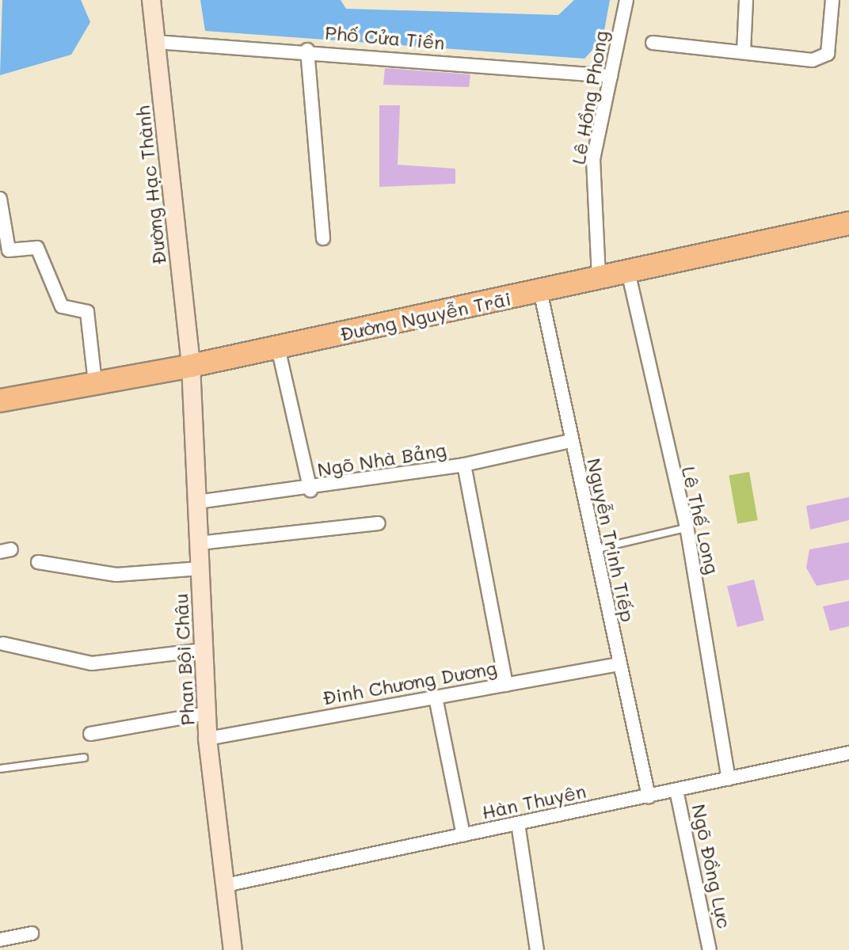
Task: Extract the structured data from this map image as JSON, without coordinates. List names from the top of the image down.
{
  "streets": {
    "highway": ["Đường Nguyễn Trãi"],
    "street": [
      "Phố Cửa Tiền",
      "Lê Hồng Phong",
      "Đường Hạc Thành",
      "Ngõ Nhà Bảng",
      "Lê Thế Long",
      "Nguyễn Trinh Tiếp",
      "Phan Bội Châu",
      "Đinh Chương Dương",
      "Hàn Thuyên",
      "Ngõ Đồng Lực"
    ]
  },
  "crossings": [
    ["Phố Cửa Tiền", "Lê Hồng Phong"],
    ["Phố Cửa Tiền", "Đường Hạc Thành"],
    ["Lê Hồng Phong", "Đường Nguyễn Trãi"],
    ["Đường Hạc Thành", "Đường Nguyễn Trãi"],
    ["Đường Hạc Thành", "Phan Bội Châu"],
    ["Đường Nguyễn Trãi", "Lê Thế Long"],
    ["Đường Nguyễn Trãi", "Nguyễn Trinh Tiếp"],
    ["Đường Nguyễn Trãi", "Phan Bội Châu"],
    ["Ngõ Nhà Bảng", "Nguyễn Trinh Tiếp"],
    ["Ngõ Nhà Bảng", "Phan Bội Châu"],
    ["Lê Thế Long", "Hàn Thuyên"],
    ["Nguyễn Trinh Tiếp", "Đinh Chương Dương"],
    ["Nguyễn Trinh Tiếp", "Hàn Thuyên"],
    ["Phan Bội Châu", "Đinh Chương Dương"],
    ["Phan Bội Châu", "Hàn Thuyên"],
    ["Hàn Thuyên", "Ngõ Đồng Lực"]
  ]
}
